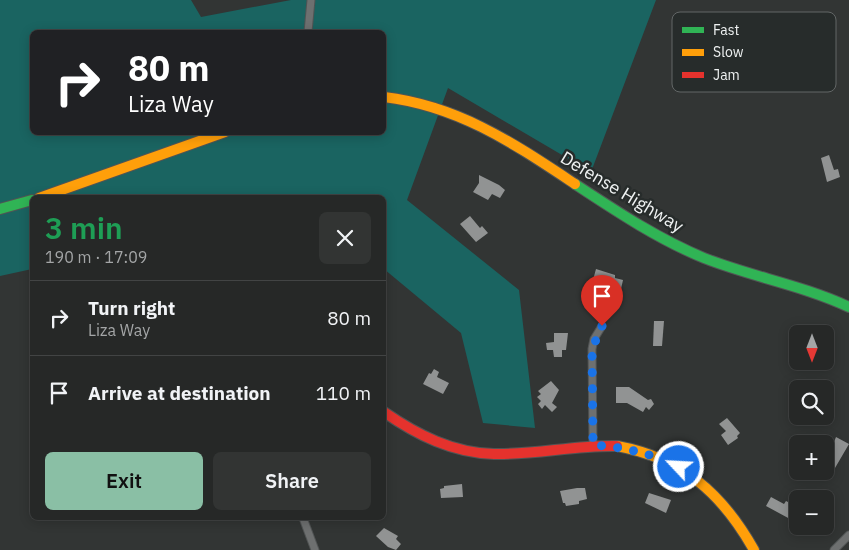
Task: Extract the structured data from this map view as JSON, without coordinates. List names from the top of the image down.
{
  "streets": {
    "main road": ["Defense Highway"]
  },
  "legend": ["Fast", "Slow", "Jam"],
  "north": "bottom",
  "page": {
    "turn": ["80 m", "Liza Way"],
    "heading": ["3 min", "190 m · 17:09"],
    "list": [
      {
        "name": "Turn right",
        "note": "Liza Way",
        "value": "80 m"
      },
      {
        "name": "Arrive at destination",
        "value": "110 m"
      }
    ],
    "map_buttons": ["+", "−"],
    "buttons": ["Exit", "Share"]
  }
}
